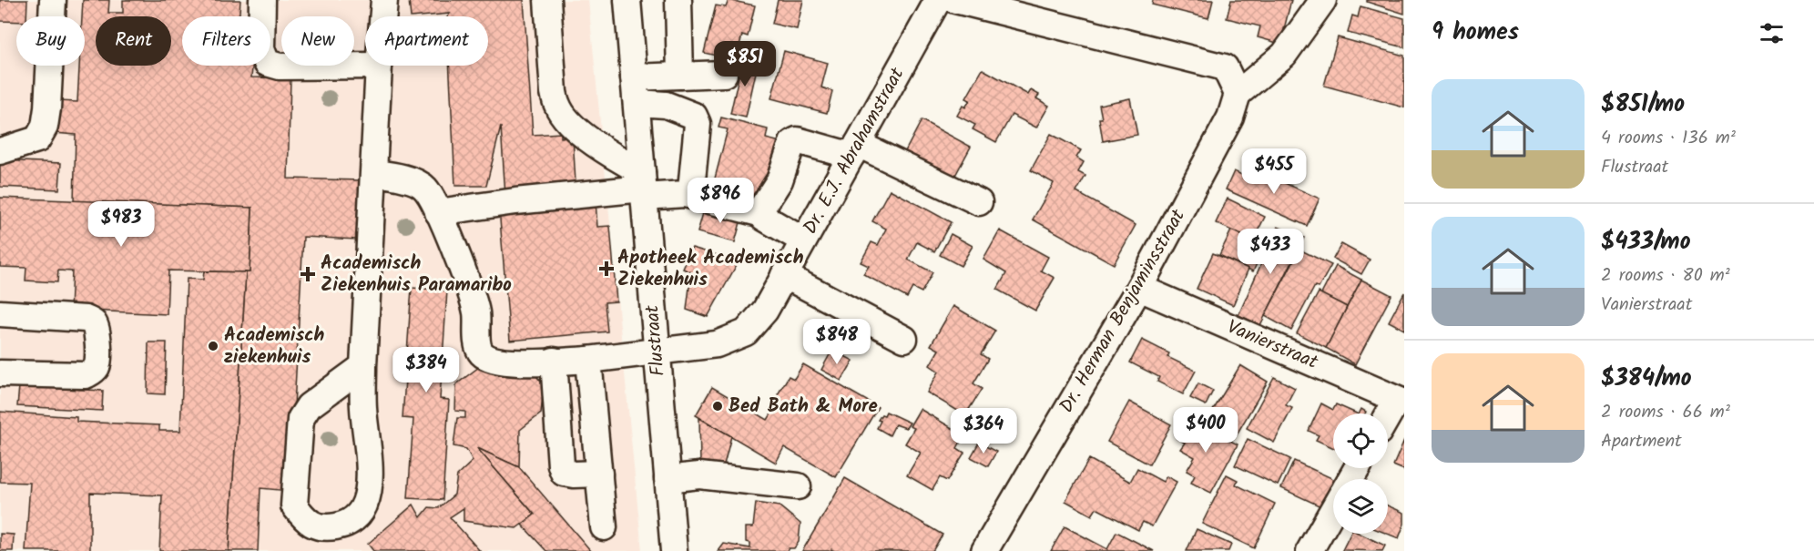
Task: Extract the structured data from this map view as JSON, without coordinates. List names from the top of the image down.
{
  "streets": {
    "street": [
      "Dr. E.J. Abrahamstraat",
      "Dr. Herman Benjaminsstraat",
      "Flustraat",
      "Vanierstraat"
    ]
  },
  "crossings": [
    ["Dr. E.J. Abrahamstraat", "Flustraat"],
    ["Dr. Herman Benjaminsstraat", "Vanierstraat"]
  ],
  "places": {
    "health": ["Apotheek Academisch Ziekenhuis", "Academisch Ziekenhuis Paramaribo"],
    "other": ["Academisch ziekenhuis", "Bed Bath & More"]
  },
  "page": {
    "heading": "9 homes",
    "chip": [
      "Buy",
      "Rent",
      "Filters",
      "New",
      "Apartment"
    ],
    "price": [
      "$851",
      "$455",
      "$896",
      "$983",
      "$433",
      "$848",
      "$384",
      "$400",
      "$364"
    ],
    "list": [
      {
        "name": "$851/mo",
        "note": "4 rooms · 136 m² · Flustraat"
      },
      {
        "name": "$433/mo",
        "note": "2 rooms · 80 m² · Vanierstraat"
      },
      {
        "name": "$384/mo",
        "note": "2 rooms · 66 m² · Apartment"
      }
    ]
  }
}
